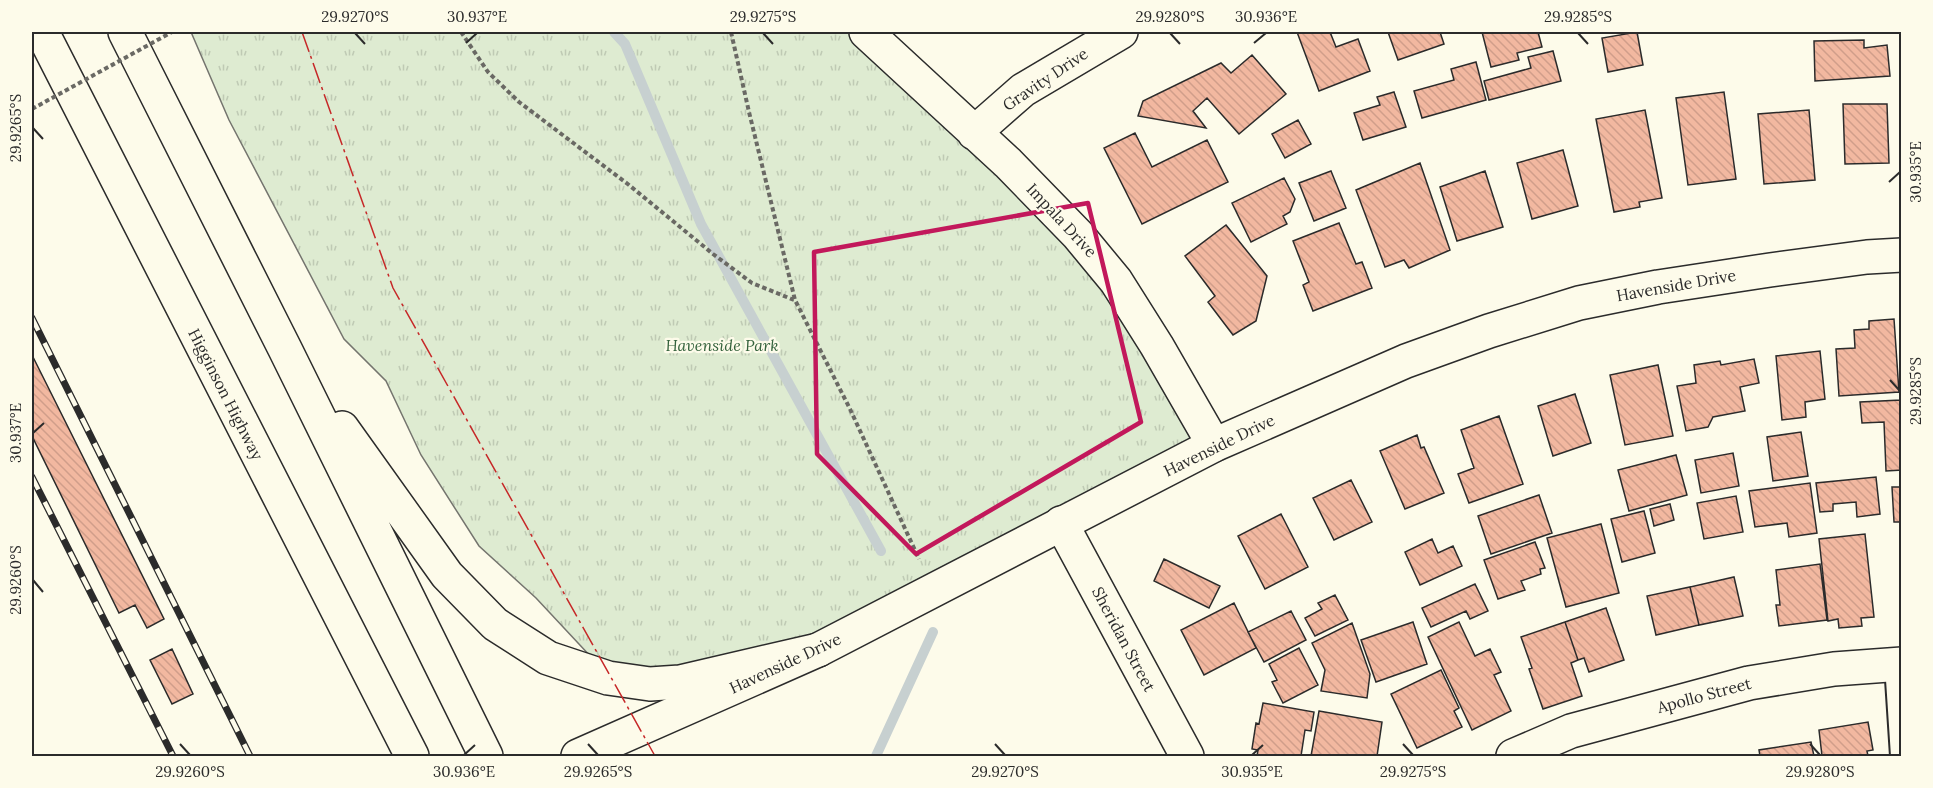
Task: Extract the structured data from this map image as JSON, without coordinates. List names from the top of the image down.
{
  "streets": {
    "main road": [
      "Gravity Drive",
      "Impala Drive",
      "Havenside Drive",
      "Higginson Highway",
      "Sheridan Street",
      "Apollo Street"
    ]
  },
  "crossings": [
    ["Gravity Drive", "Impala Drive"],
    ["Impala Drive", "Havenside Drive"],
    ["Havenside Drive", "Sheridan Street"]
  ],
  "parks": ["Havenside Park"],
  "coordinates": [
    "29.9270°S",
    "30.937°E",
    "29.9275°S",
    "29.9280°S",
    "30.936°E",
    "29.9285°S",
    "29.9265°S",
    "30.935°E",
    "29.9260°S"
  ]
}
